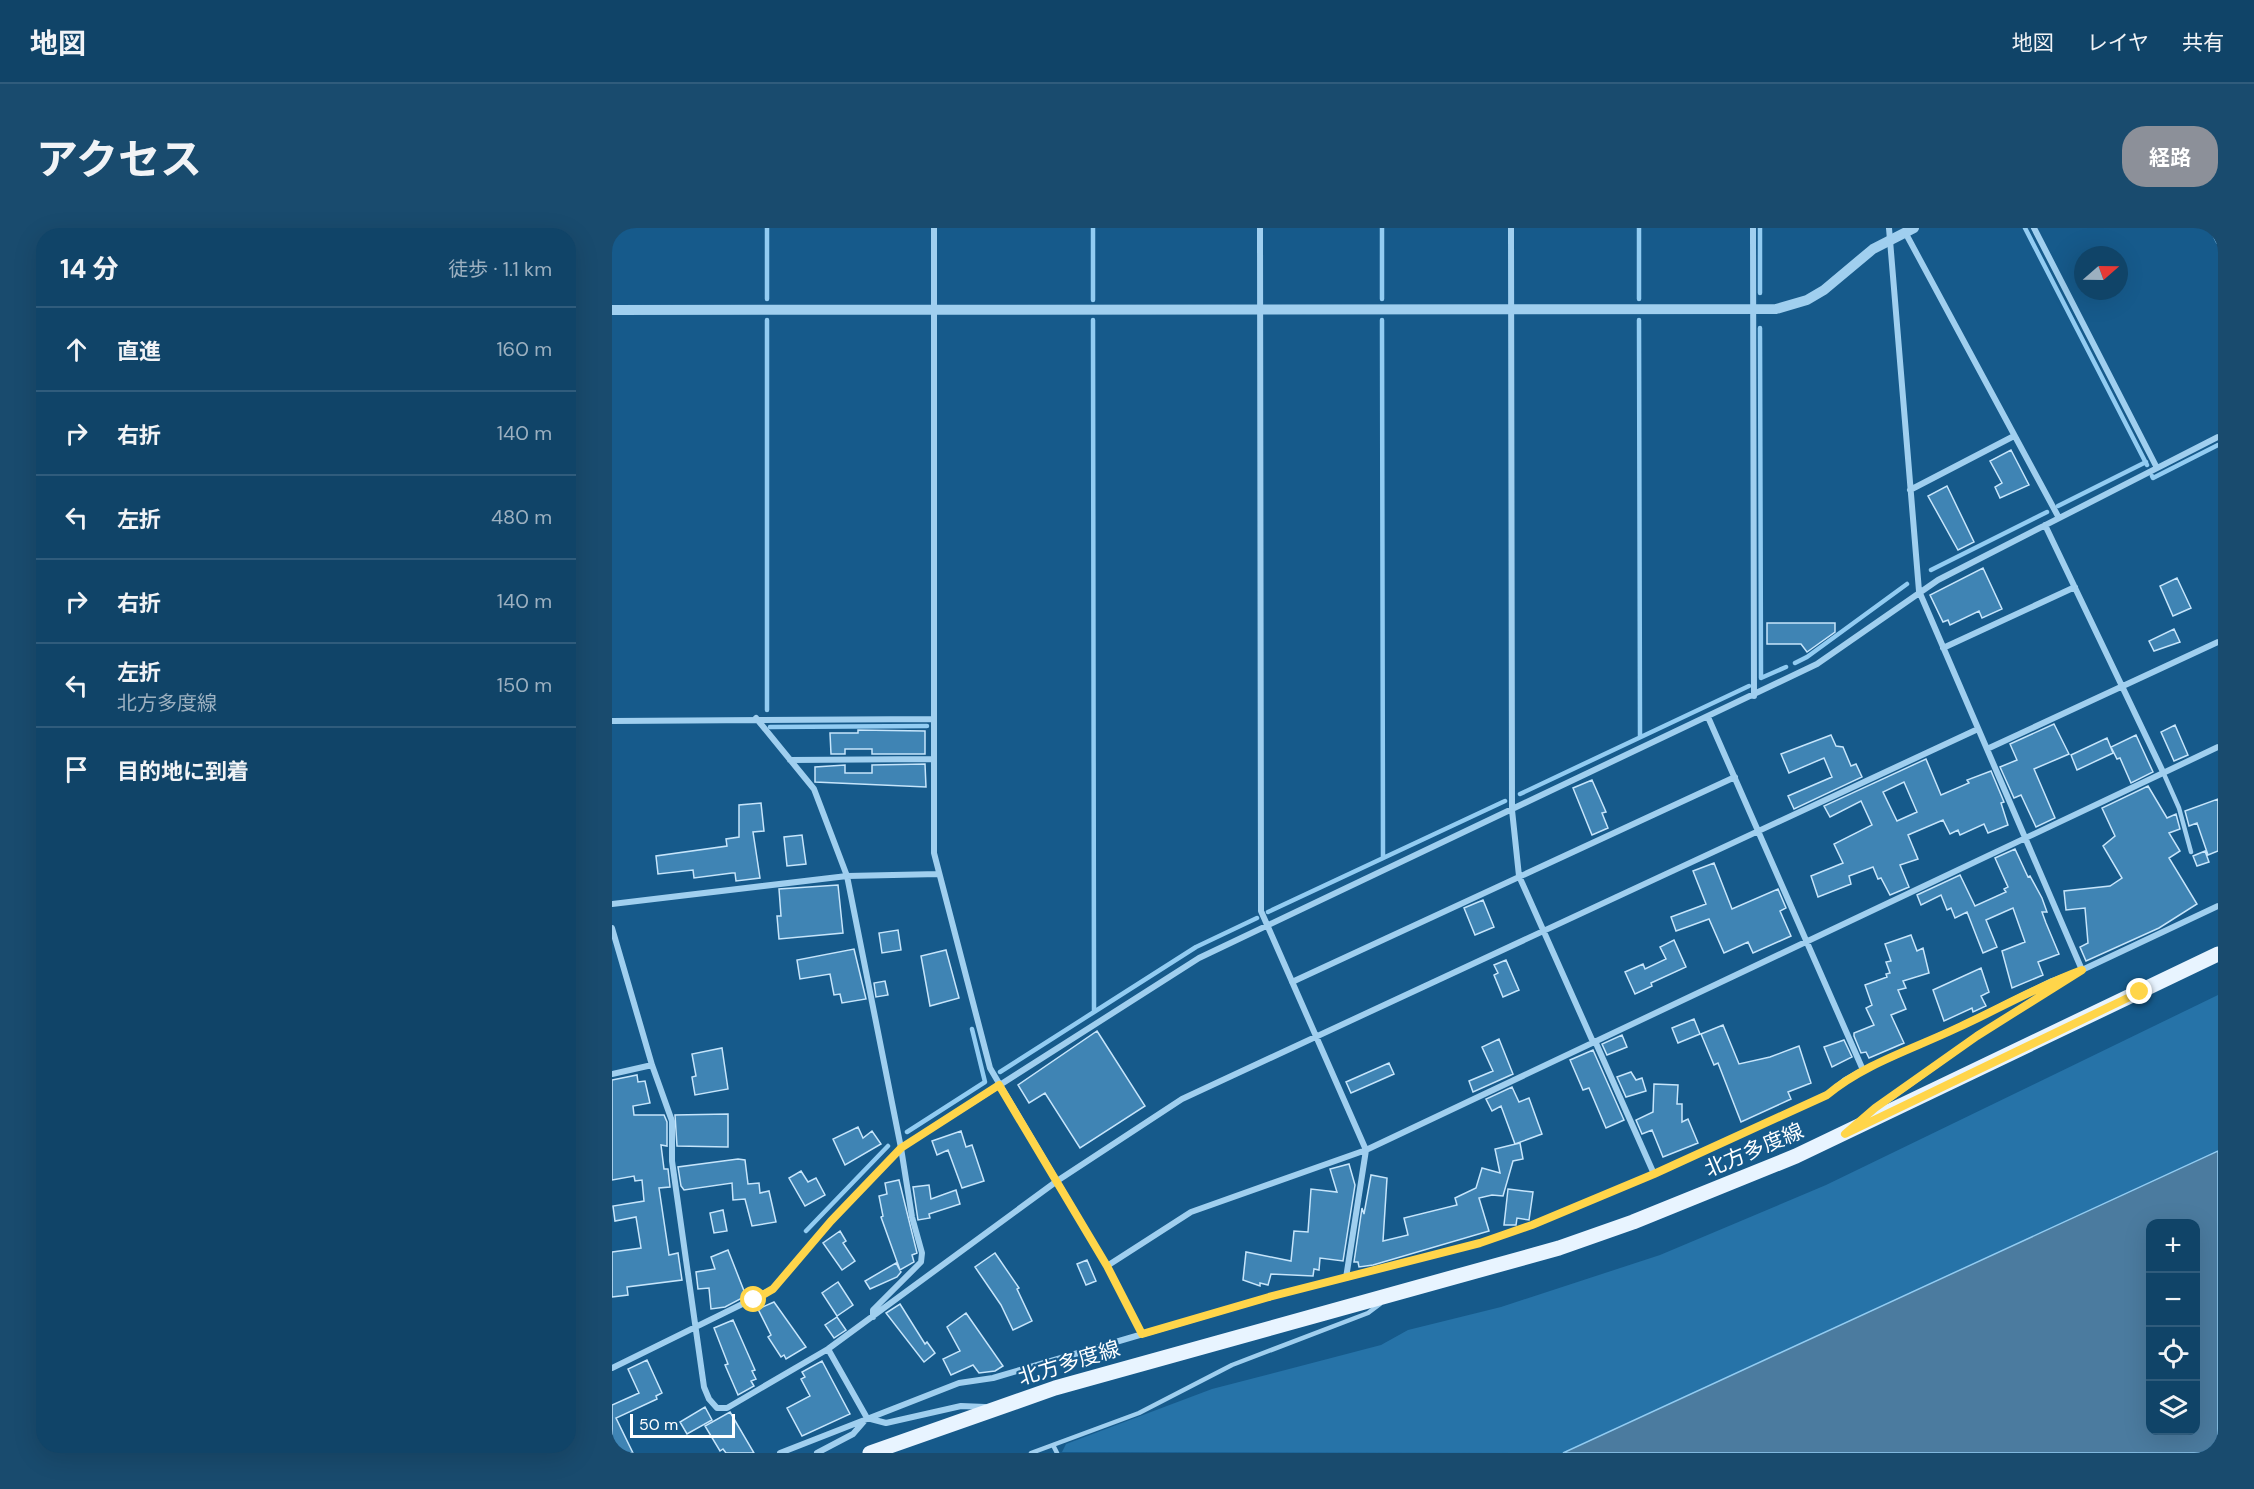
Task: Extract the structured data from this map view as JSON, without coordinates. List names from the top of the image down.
{
  "streets": {
    "main road": ["北方多度線"]
  },
  "scale_bar": "50 m",
  "north": "right",
  "page": {
    "header": "地図",
    "nav": ["地図", "レイヤ", "共有"],
    "title": "アクセス",
    "buttons": "経路",
    "heading": ["14 分", "徒歩 · 1.1 km"],
    "list": [
      ["直進", "160 m"],
      ["右折", "140 m"],
      ["左折", "480 m"],
      ["右折", "140 m"],
      ["左折", "北方多度線", "150 m"],
      "目的地に到着"
    ],
    "map_buttons": ["+", "−"],
    "scale": "50 m"
  }
}
